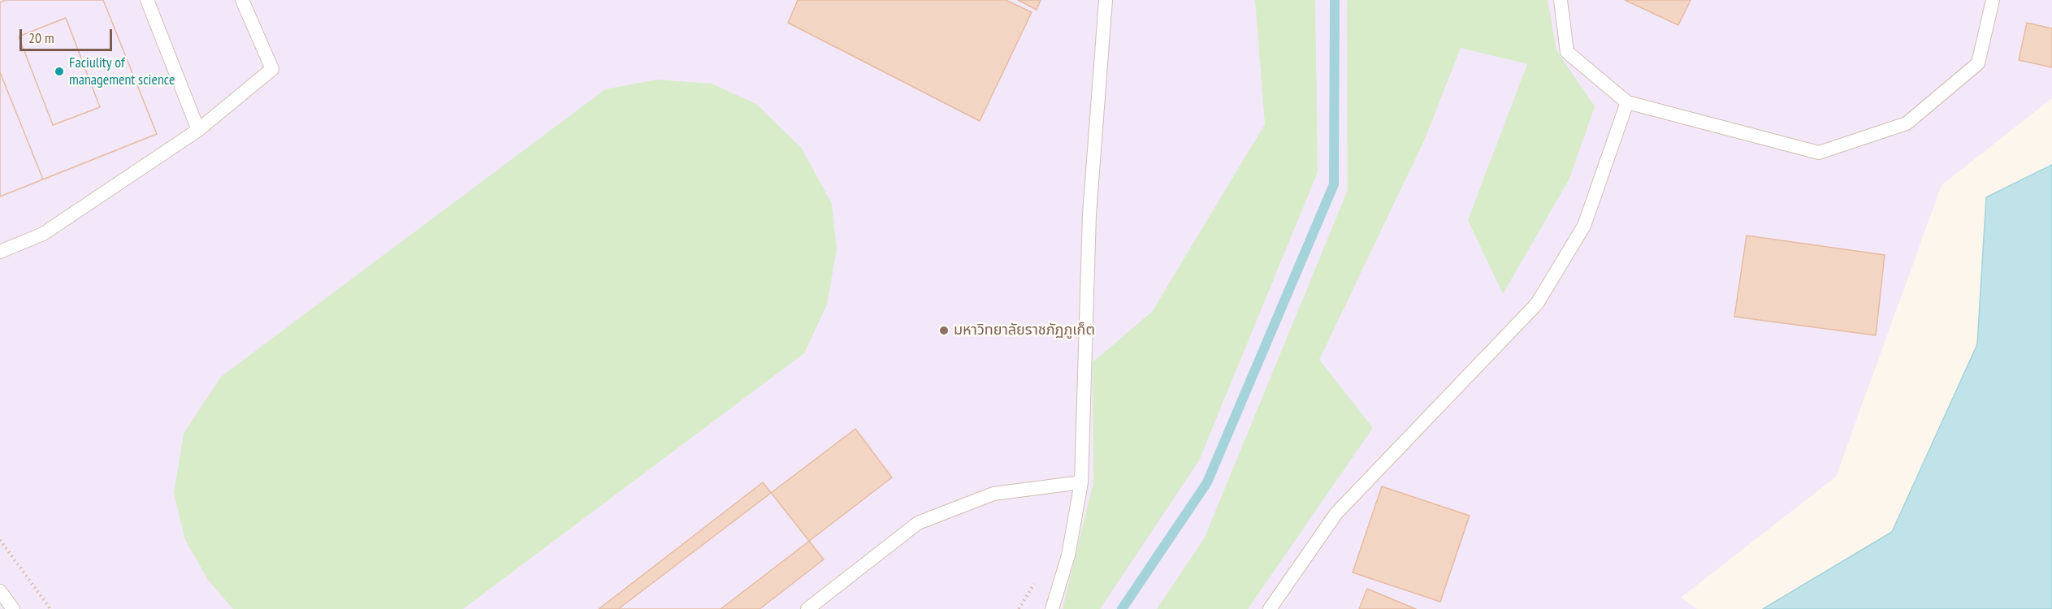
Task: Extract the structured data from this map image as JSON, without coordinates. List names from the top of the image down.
{
  "places": ["Faciulity of management science", "มหาวิทยาลัยราชภัฏภูเก็ต"],
  "scale_bar": "20 m"
}
